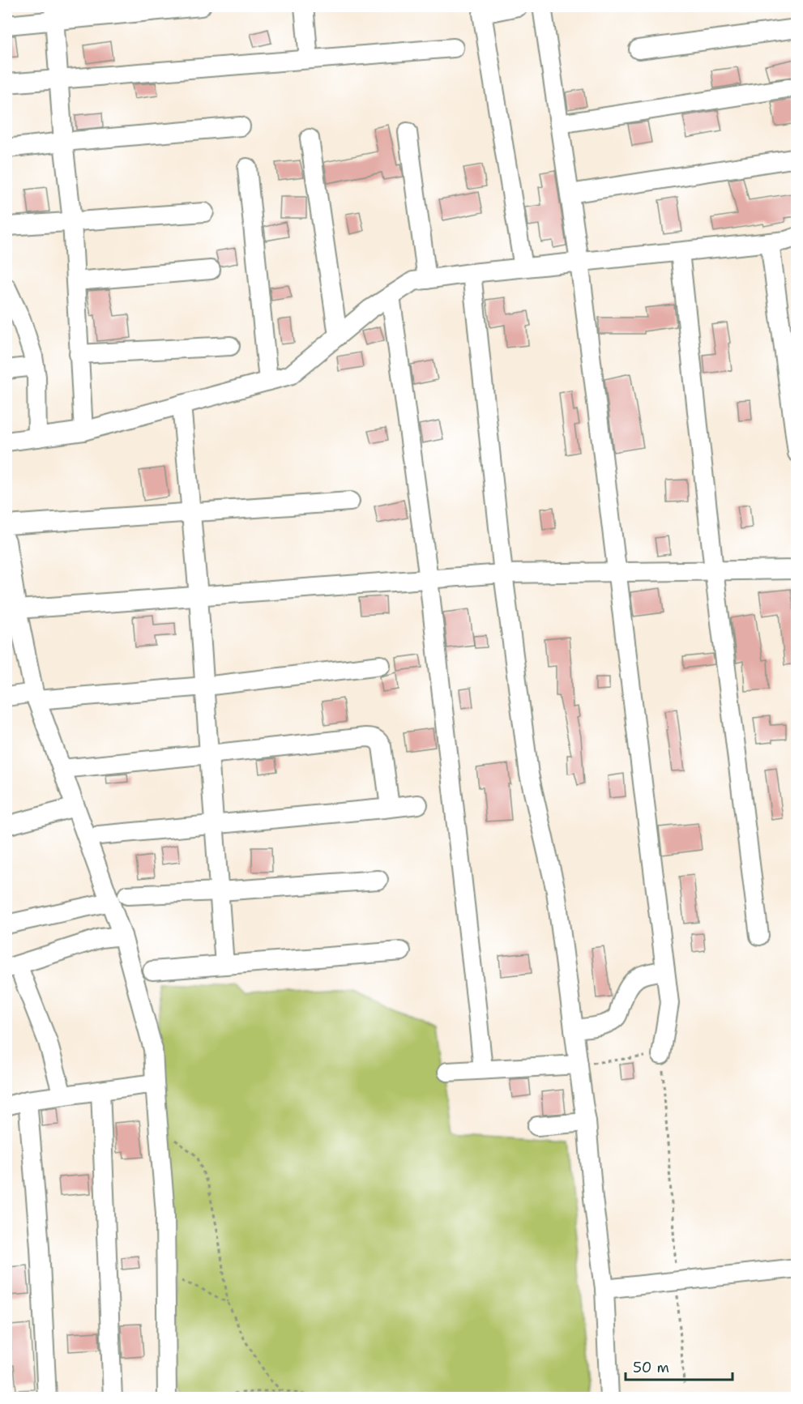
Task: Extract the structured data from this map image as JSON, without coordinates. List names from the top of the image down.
{
  "scale_bar": "50 m"
}
